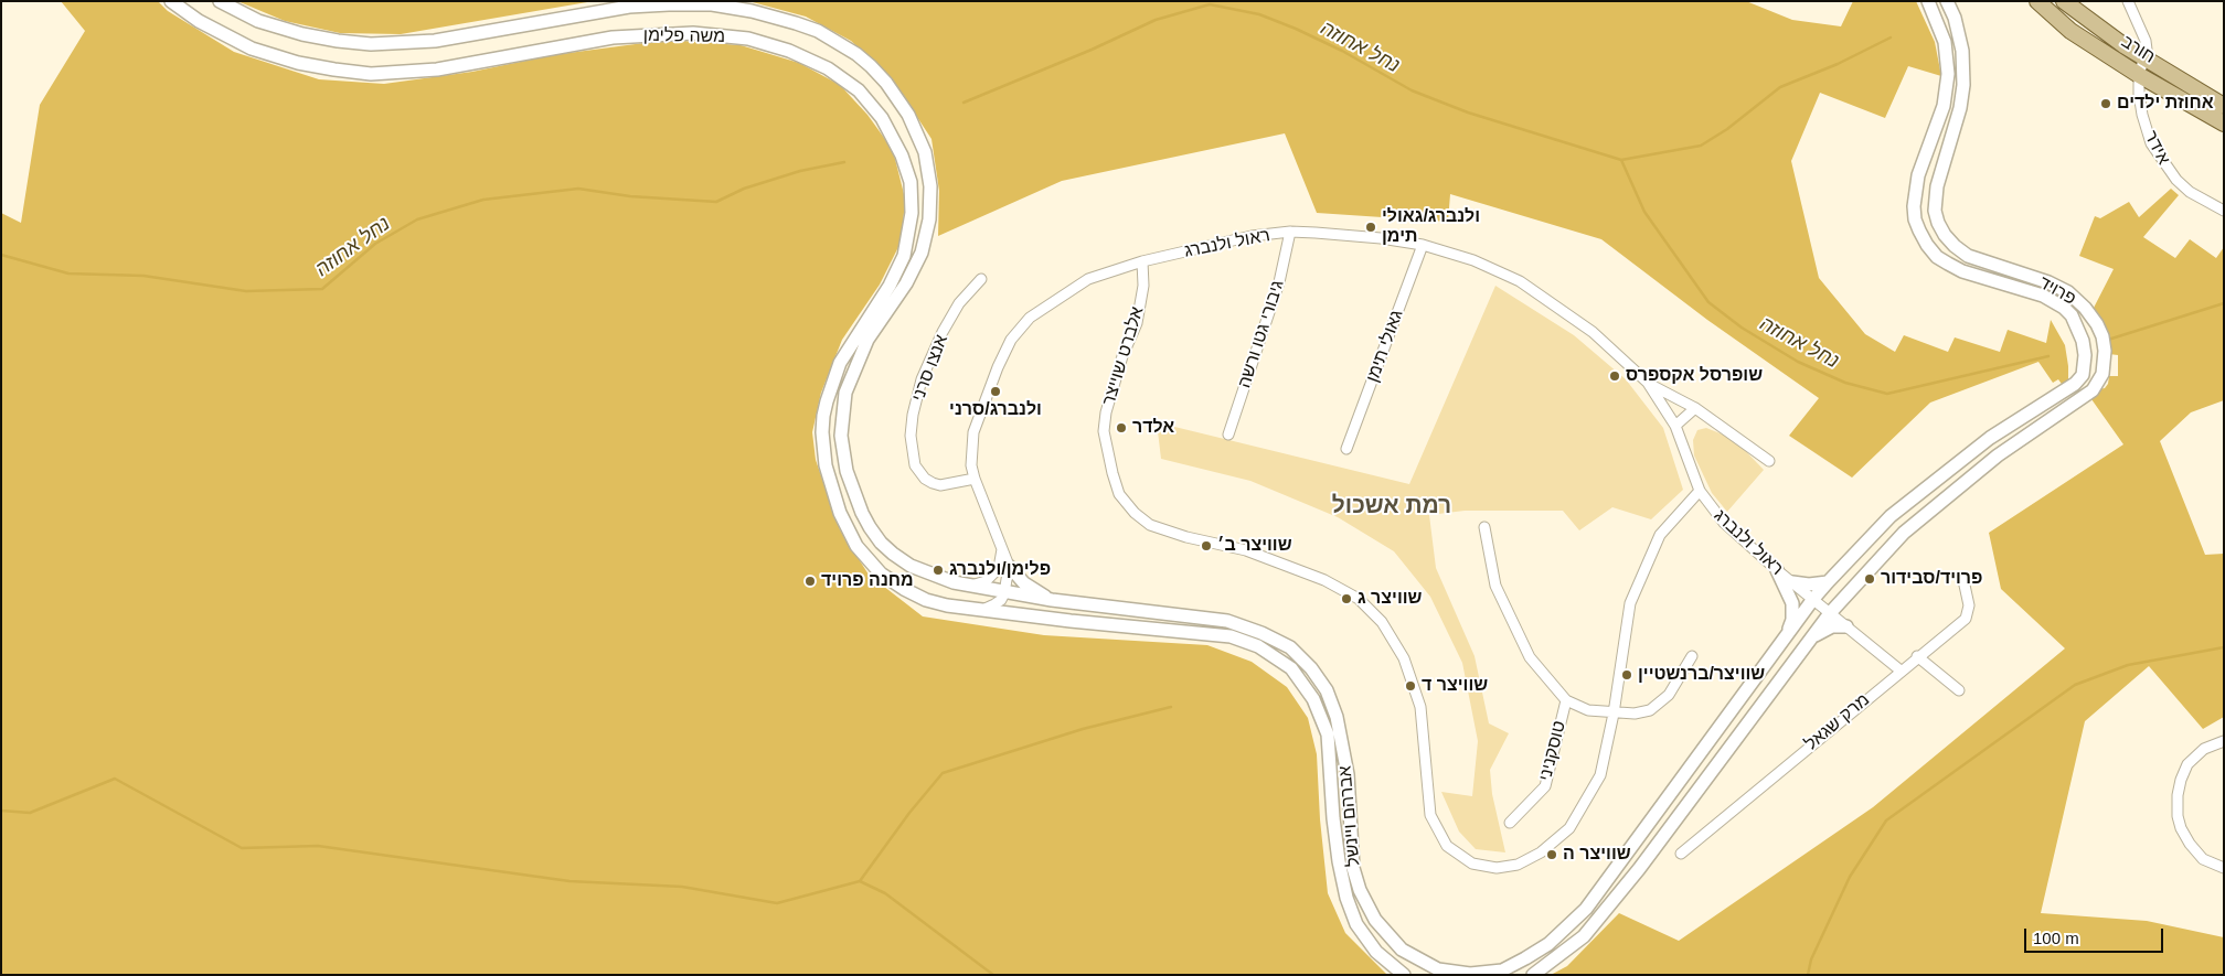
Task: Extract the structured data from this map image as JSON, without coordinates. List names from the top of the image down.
{
  "streets": {
    "main road": [
      "משה פלימן",
      "חורב",
      "פרויד",
      "אברהם ויינשל"
    ],
    "street": [
      "אידר",
      "ראול ולנברג",
      "גיבורי גטו ורשה",
      "גאולי תימן",
      "אלברט שוייצר",
      "אנצו סרני",
      "מרק שגאל",
      "טוסקניני"
    ]
  },
  "crossings": [
    ["משה פלימן", "אברהם ויינשל"],
    ["חורב", "אידר"],
    ["ראול ולנברג", "פרויד"],
    ["ראול ולנברג", "גיבורי גטו ורשה"],
    ["ראול ולנברג", "גאולי תימן"],
    ["ראול ולנברג", "אלברט שוייצר"],
    ["ראול ולנברג", "אנצו סרני"],
    ["ראול ולנברג", "מרק שגאל"],
    ["ראול ולנברג", "אברהם ויינשל"],
    ["פרויד", "אברהם ויינשל"]
  ],
  "districts": ["רמת אשכול"],
  "water": ["נחל אחוזה"],
  "places": [
    "אחוזת ילדים",
    "ולנברג/גאולי תימן",
    "שופרסל אקספרס",
    "ולנברג/סרני",
    "אלדר",
    "שוויצר ב׳",
    "פלימן/ולנברג",
    "פרויד/סבידור",
    "מחנה פרויד",
    "שוויצר ג",
    "שוויצר/ברנשטיין",
    "שוויצר ד",
    "שוויצר ה"
  ],
  "scale_bar": "100 m"
}
